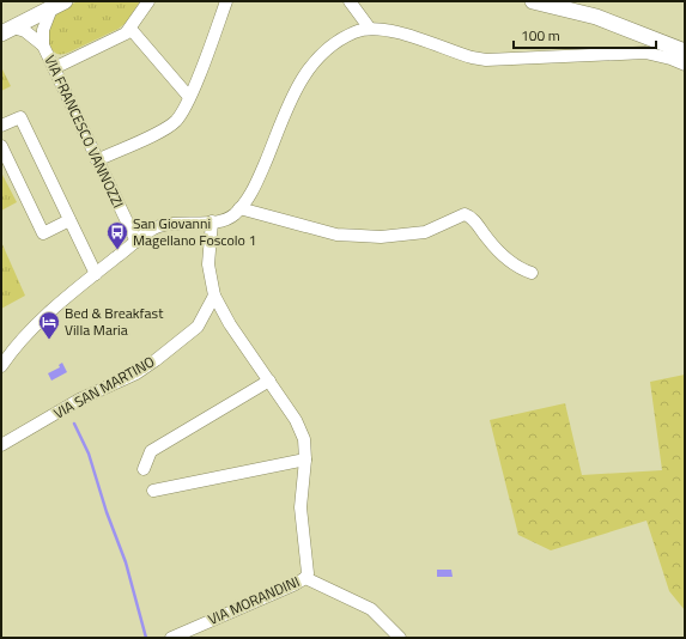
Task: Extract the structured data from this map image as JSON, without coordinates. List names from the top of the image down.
{
  "streets": {
    "street": ["VIA FRANCESCO VANNOZZI", "VIA SAN MARTINO", "VIA MORANDINI"]
  },
  "crossings": [
    ["VIA SAN MARTINO", "VIA MORANDINI"]
  ],
  "places": {
    "bus stop": ["San Giovanni Magellano Foscolo 1"],
    "hotel": ["Bed & Breakfast Villa Maria"]
  },
  "scale_bar": "100 m"
}
